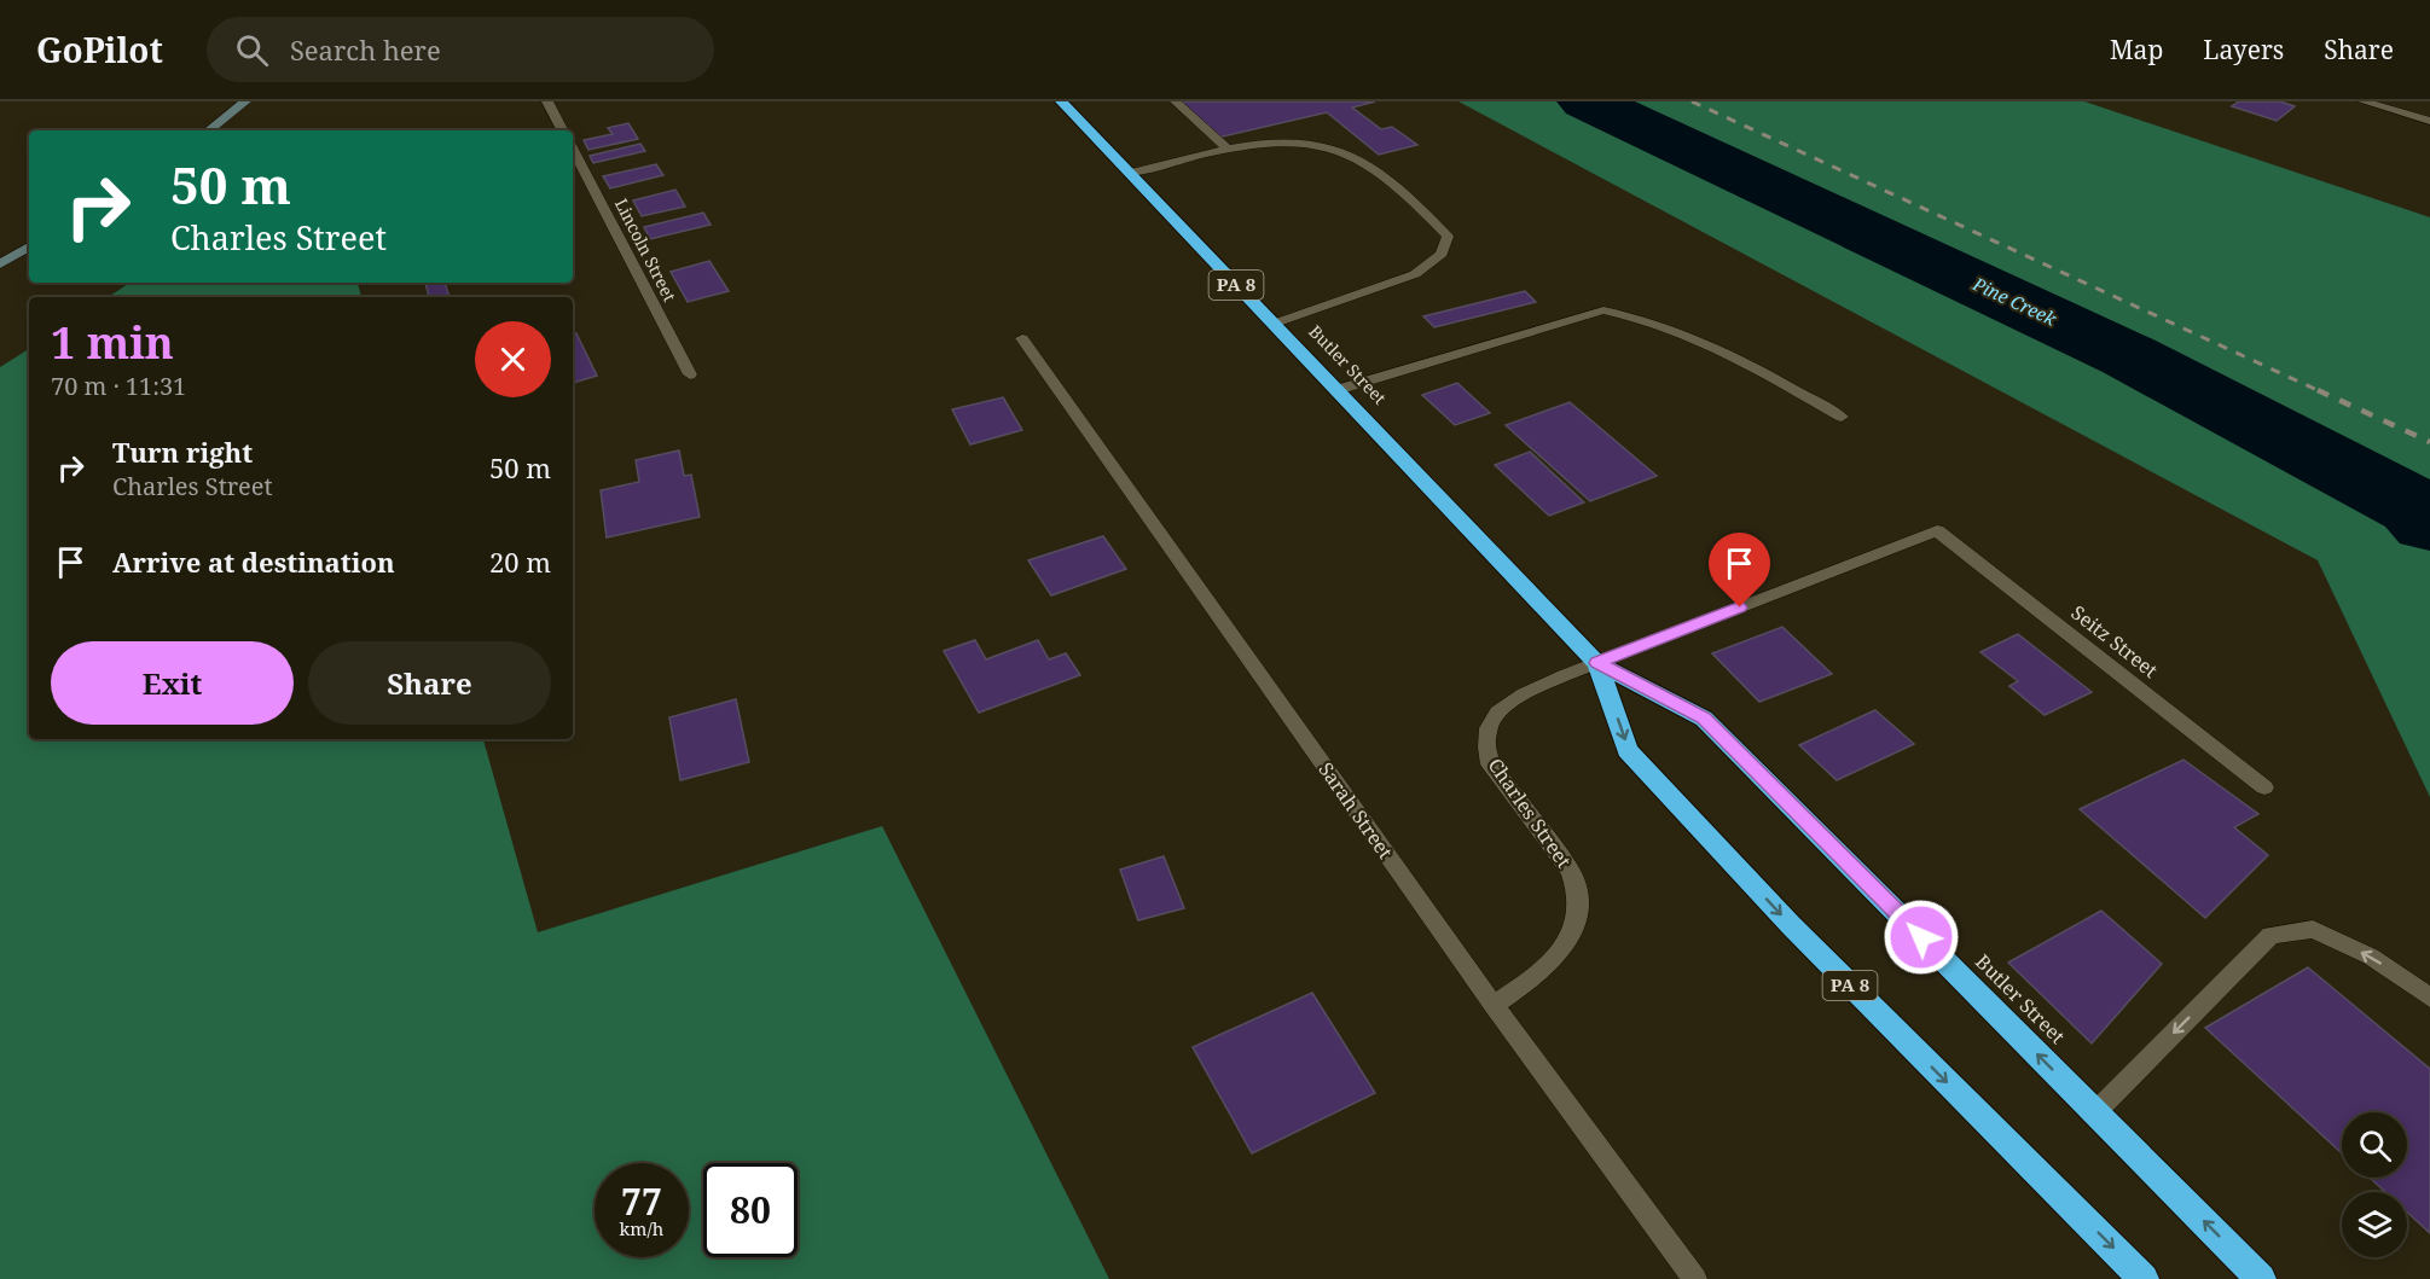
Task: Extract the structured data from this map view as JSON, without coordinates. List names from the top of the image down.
{
  "streets": {
    "highway": ["PA 8", "Butler Street"],
    "street": [
      "Lincoln Street",
      "Seitz Street",
      "Sarah Street",
      "Charles Street"
    ]
  },
  "crossings": [
    ["Butler Street", "Charles Street"],
    ["Seitz Street", "Charles Street"],
    ["Sarah Street", "Charles Street"]
  ],
  "water": ["Pine Creek"],
  "page": {
    "header": "GoPilot",
    "search": "Search here",
    "nav": ["Map", "Layers", "Share"],
    "turn": ["50 m", "Charles Street"],
    "heading": ["1 min", "70 m · 11:31"],
    "list": [
      {
        "name": "Turn right",
        "note": "Charles Street",
        "value": "50 m"
      },
      {
        "name": "Arrive at destination",
        "value": "20 m"
      }
    ],
    "buttons": ["Exit", "Share"],
    "speed": "77 km/h",
    "limit": "80"
  }
}
